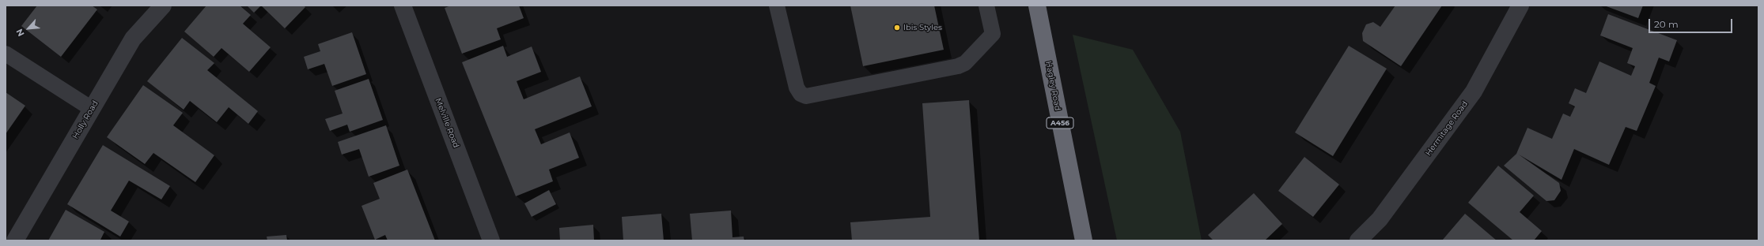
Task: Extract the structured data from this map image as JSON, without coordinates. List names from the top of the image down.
{
  "streets": {
    "highway": ["Hagley Road", "A456"],
    "street": ["Holly Road", "Melville Road", "Hermitage Road"]
  },
  "places": ["Ibis Styles"],
  "scale_bar": "20 m",
  "north": "bottom left"
}
